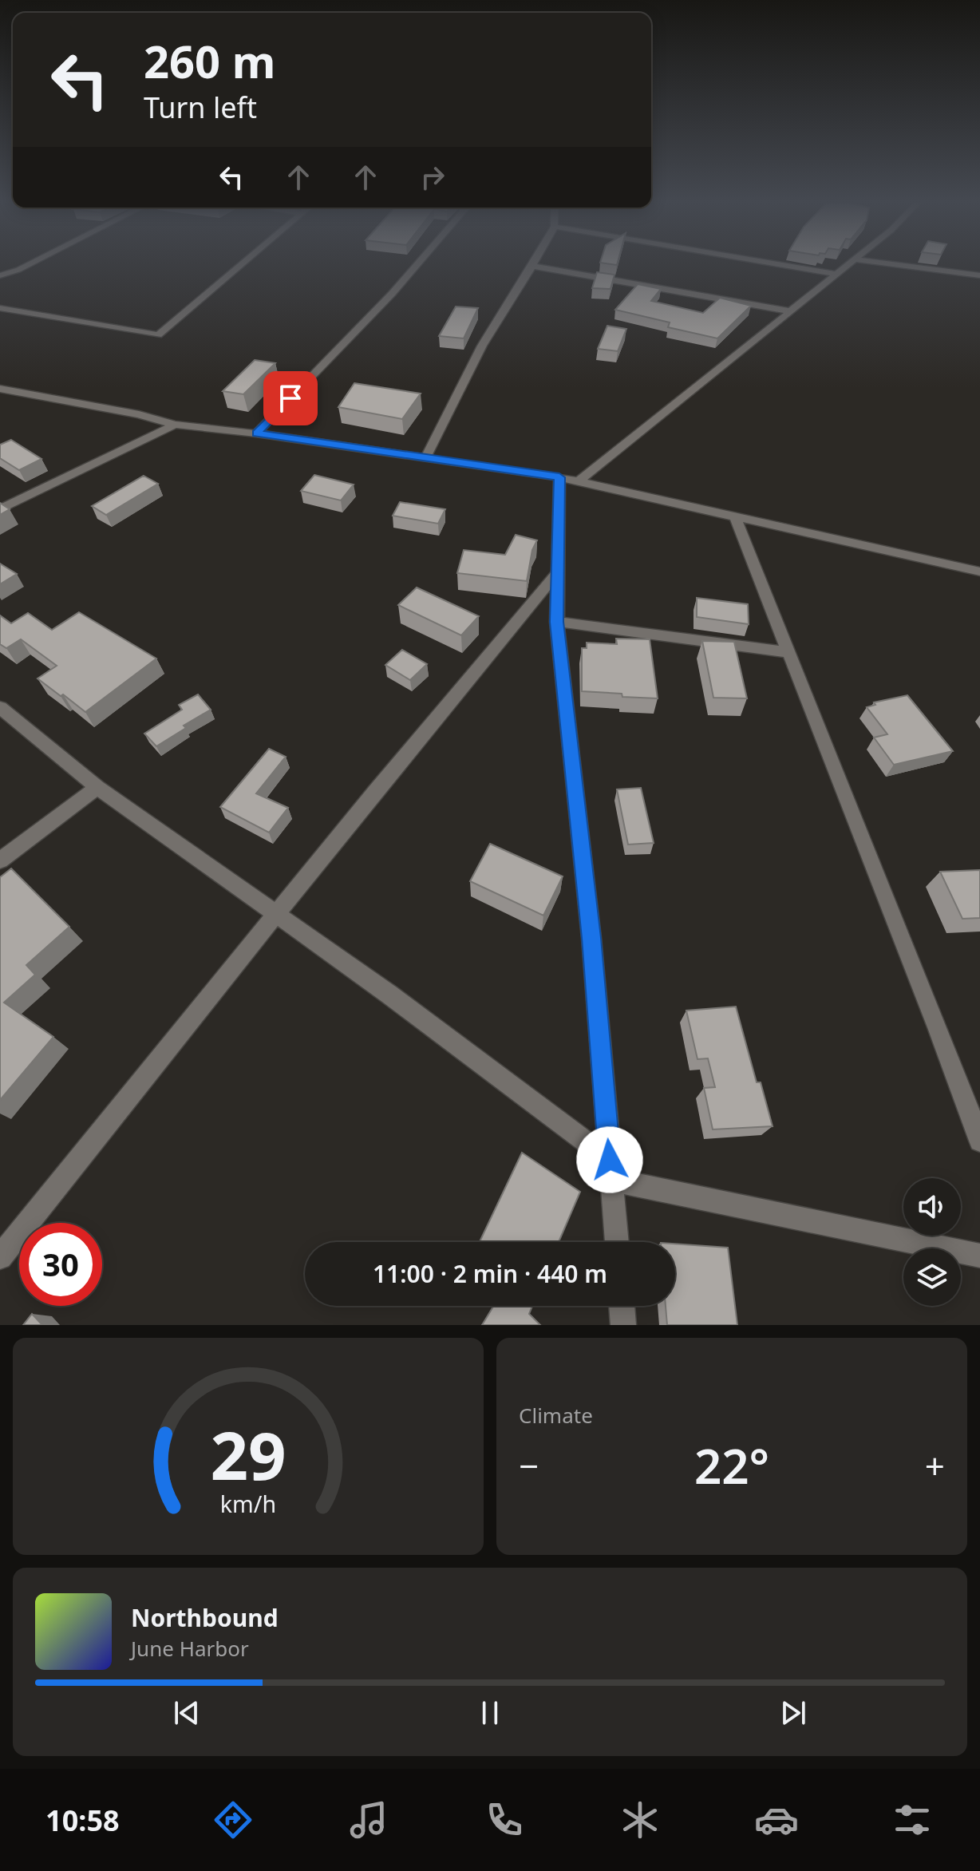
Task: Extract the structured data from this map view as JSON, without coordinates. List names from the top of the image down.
{
  "page": {
    "turn": ["260 m", "Turn left"],
    "limit": "30",
    "trip": "11:00 · 2 min · 440 m",
    "tile": "Climate",
    "heat": ["−", "22°", "+"],
    "song": ["Northbound", "June Harbor"],
    "tabs": "10:58",
    "gauge": ["29", "km/h"]
  }
}
